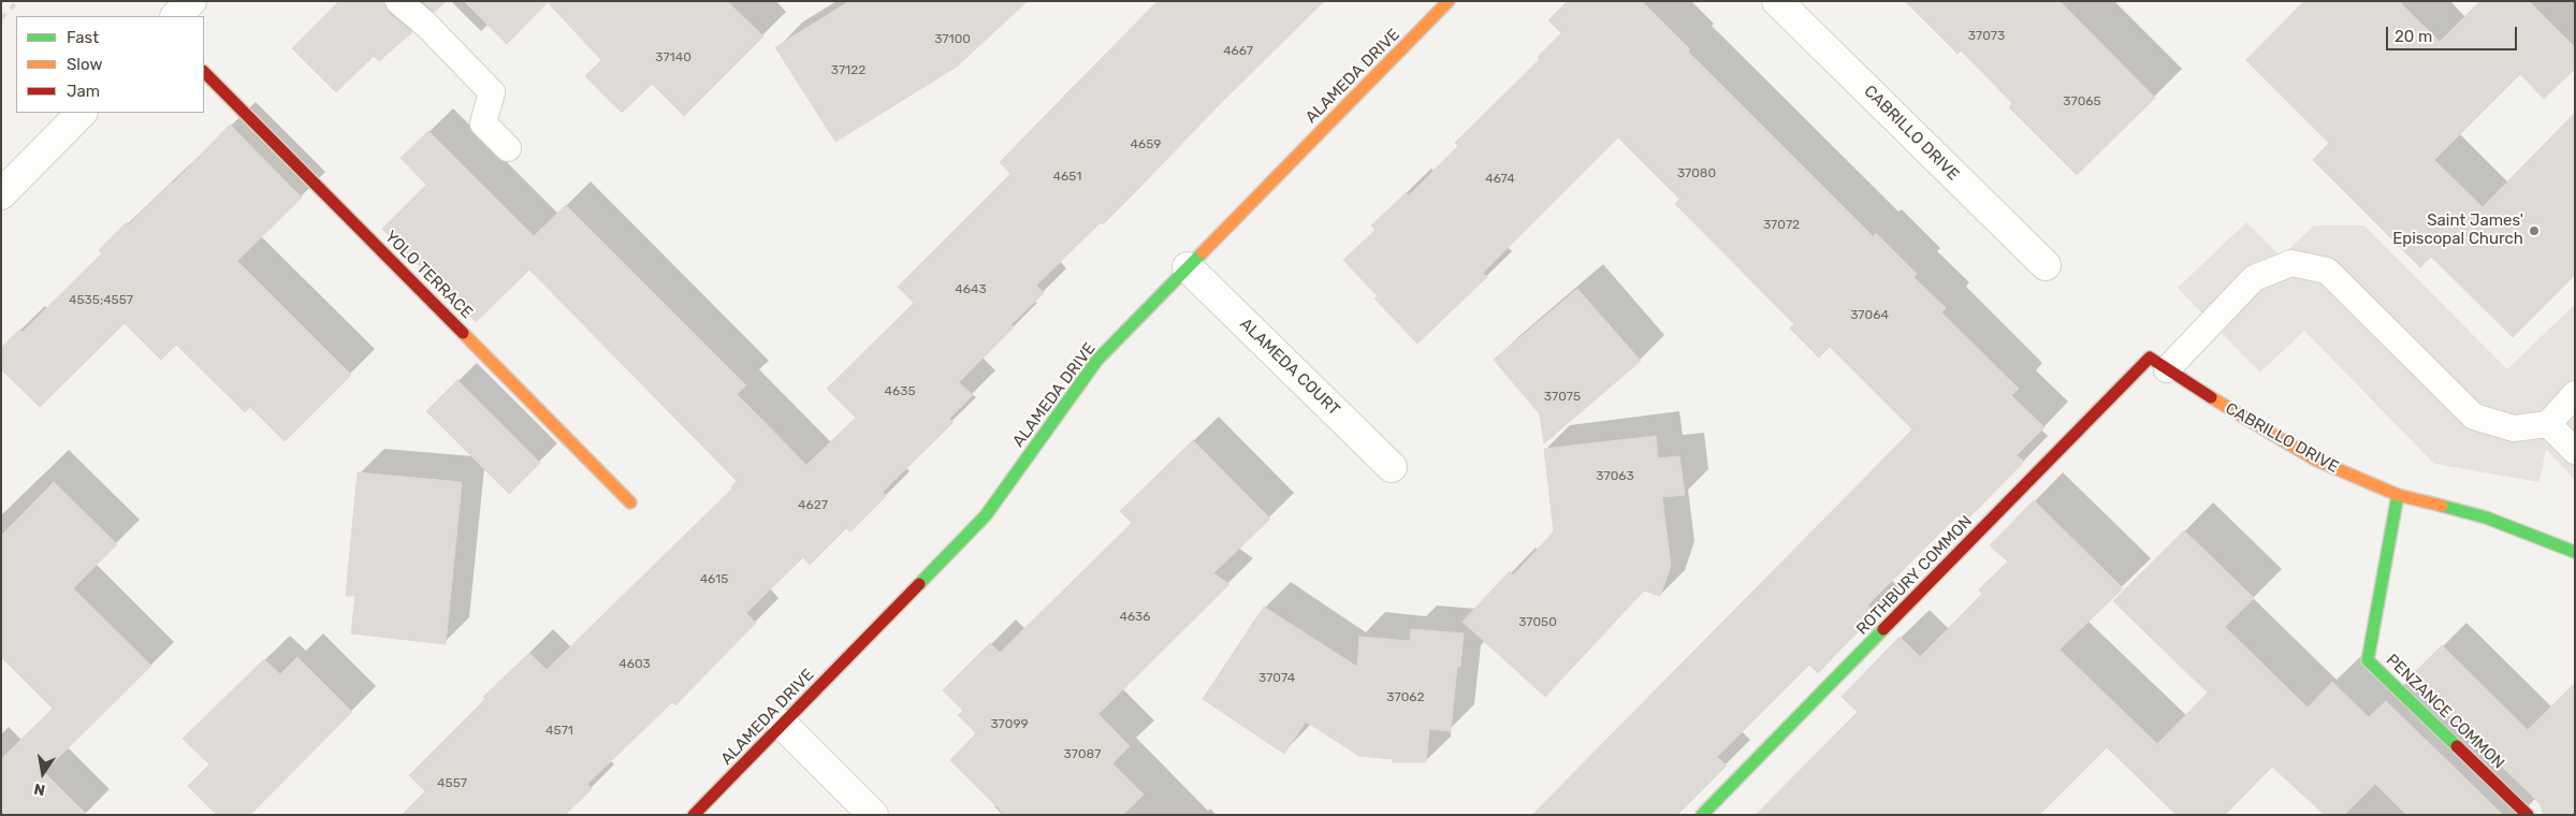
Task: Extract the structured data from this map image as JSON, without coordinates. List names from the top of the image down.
{
  "streets": {
    "street": [
      "ALAMEDA DRIVE",
      "CABRILLO DRIVE",
      "YOLO TERRACE",
      "ALAMEDA COURT",
      "ROTHBURY COMMON",
      "PENZANCE COMMON"
    ]
  },
  "crossings": [
    ["ALAMEDA DRIVE", "ALAMEDA COURT"],
    ["CABRILLO DRIVE", "ROTHBURY COMMON"],
    ["CABRILLO DRIVE", "PENZANCE COMMON"]
  ],
  "places": ["Saint James' Episcopal Church"],
  "house_numbers": [
    "37073",
    "37100",
    "4667",
    "37140",
    "37122",
    "37065",
    "4659",
    "37080",
    "4651",
    "4674",
    "37072",
    "4643",
    "4535;4557",
    "37064",
    "4635",
    "37075",
    "37063",
    "4627",
    "4615",
    "4636",
    "37050",
    "4603",
    "37074",
    "37062",
    "37099",
    "4571",
    "37087",
    "4557"
  ],
  "legend": ["Fast", "Slow", "Jam"],
  "scale_bar": "20 m",
  "north": "bottom"
}
